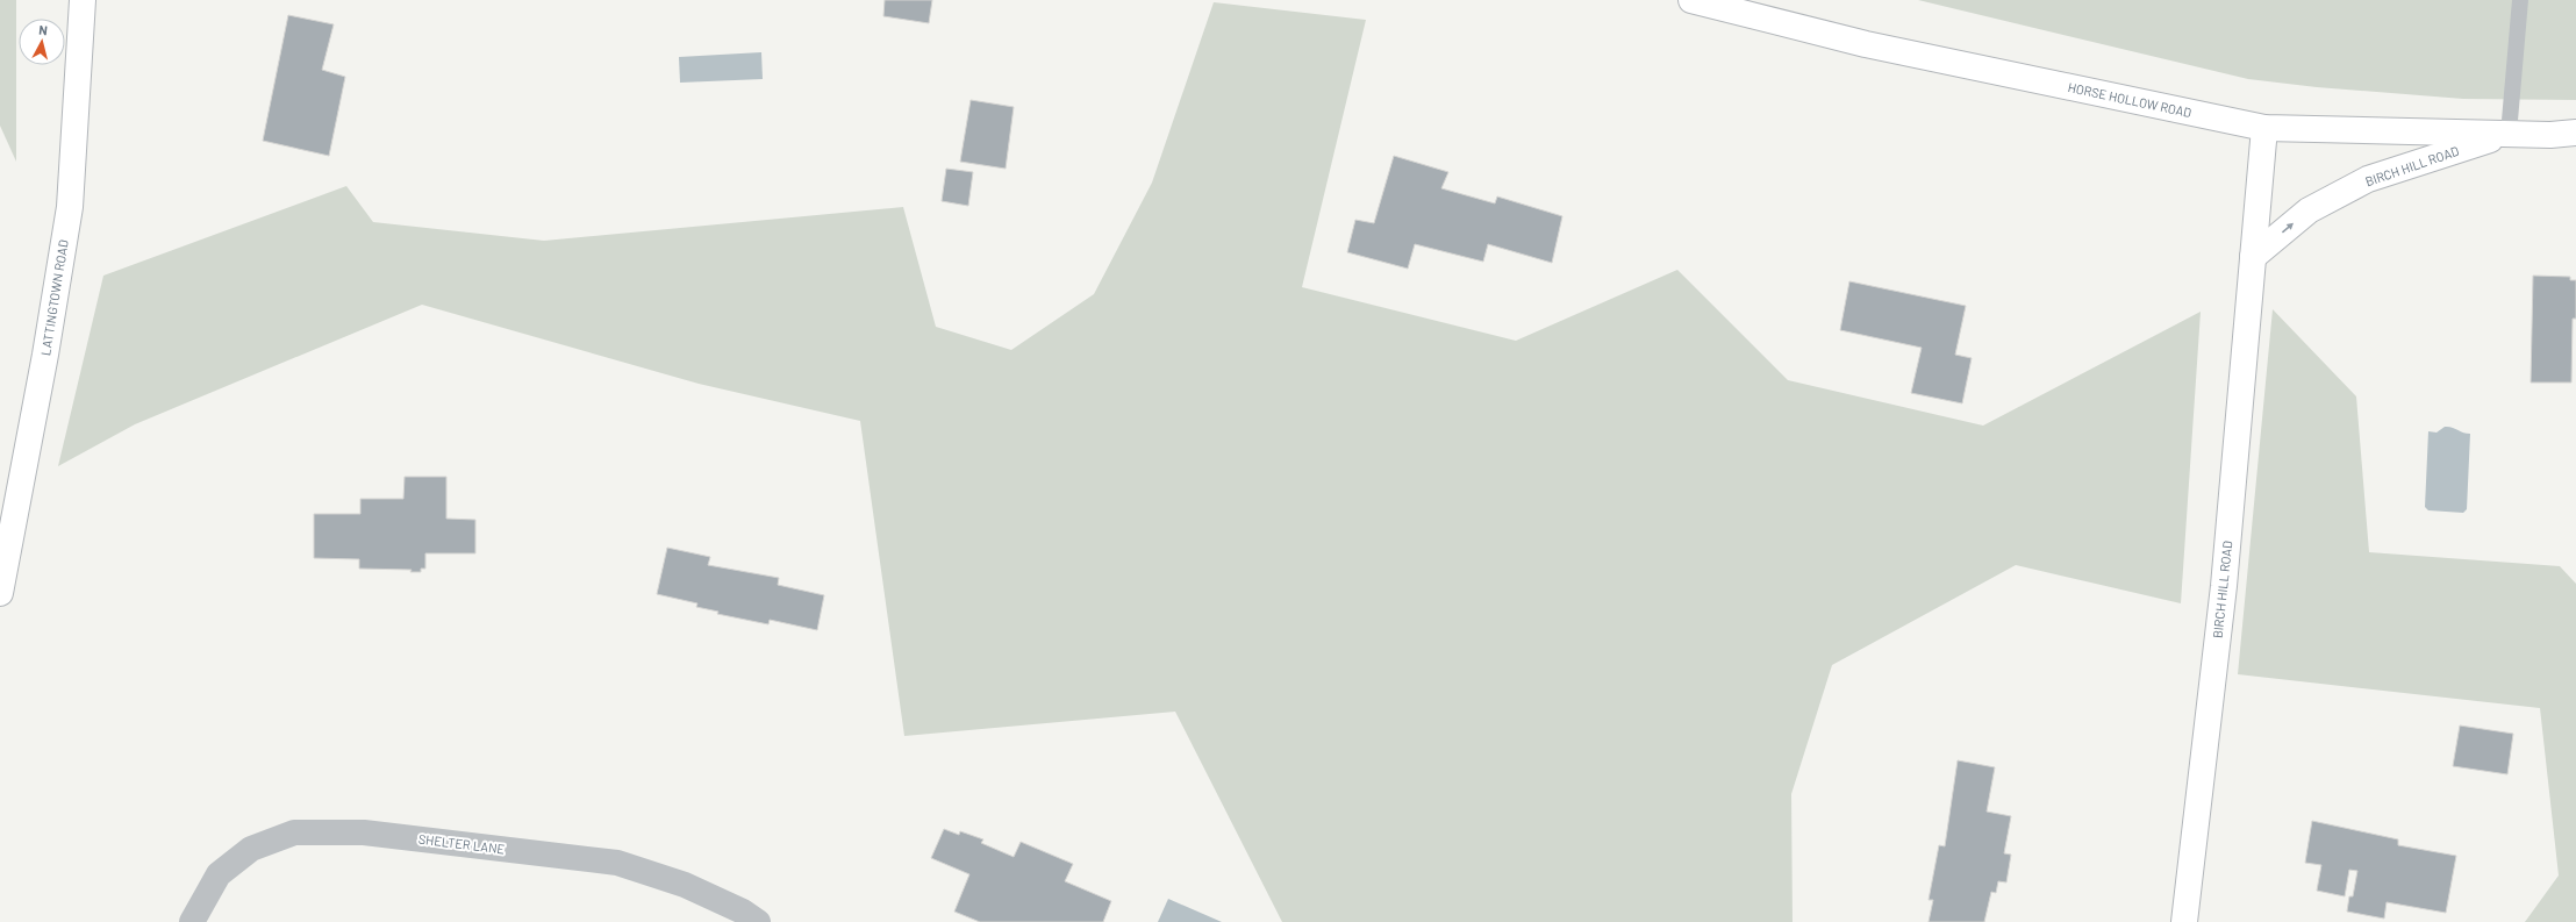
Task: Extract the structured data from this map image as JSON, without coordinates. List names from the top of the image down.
{
  "streets": {
    "main road": ["HORSE HOLLOW ROAD", "BIRCH HILL ROAD", "LATTINGTOWN ROAD"],
    "street": ["SHELTER LANE"]
  },
  "crossings": [
    ["HORSE HOLLOW ROAD", "BIRCH HILL ROAD"]
  ],
  "north": "top"
}
